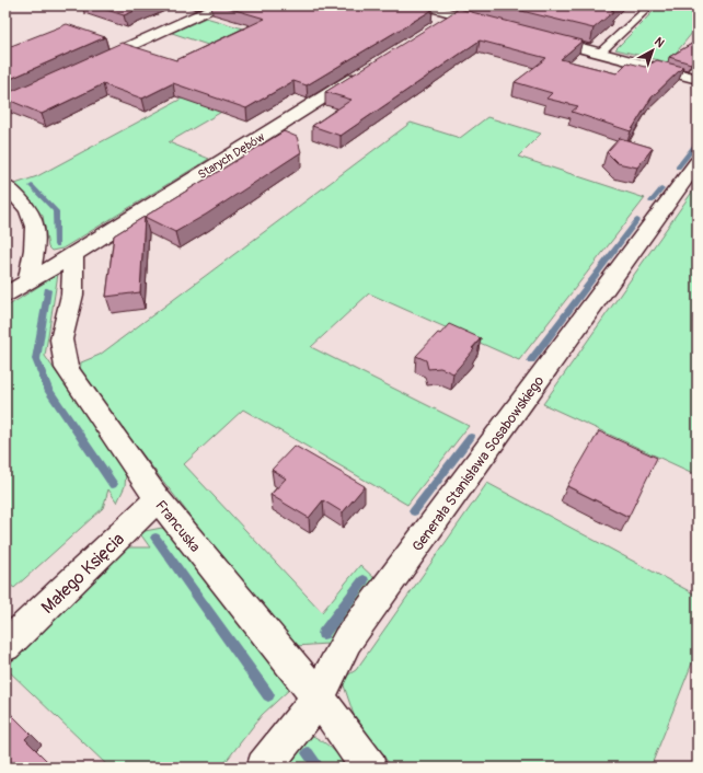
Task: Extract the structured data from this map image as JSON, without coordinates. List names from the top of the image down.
{
  "streets": {
    "street": [
      "Starych Dębów",
      "Generała Stanisława Sosabowskiego",
      "Francuska",
      "Małego Księcia"
    ]
  },
  "crossings": [
    ["Starych Dębów", "Francuska"],
    ["Generała Stanisława Sosabowskiego", "Francuska"],
    ["Francuska", "Małego Księcia"]
  ],
  "north": "top right"
}
